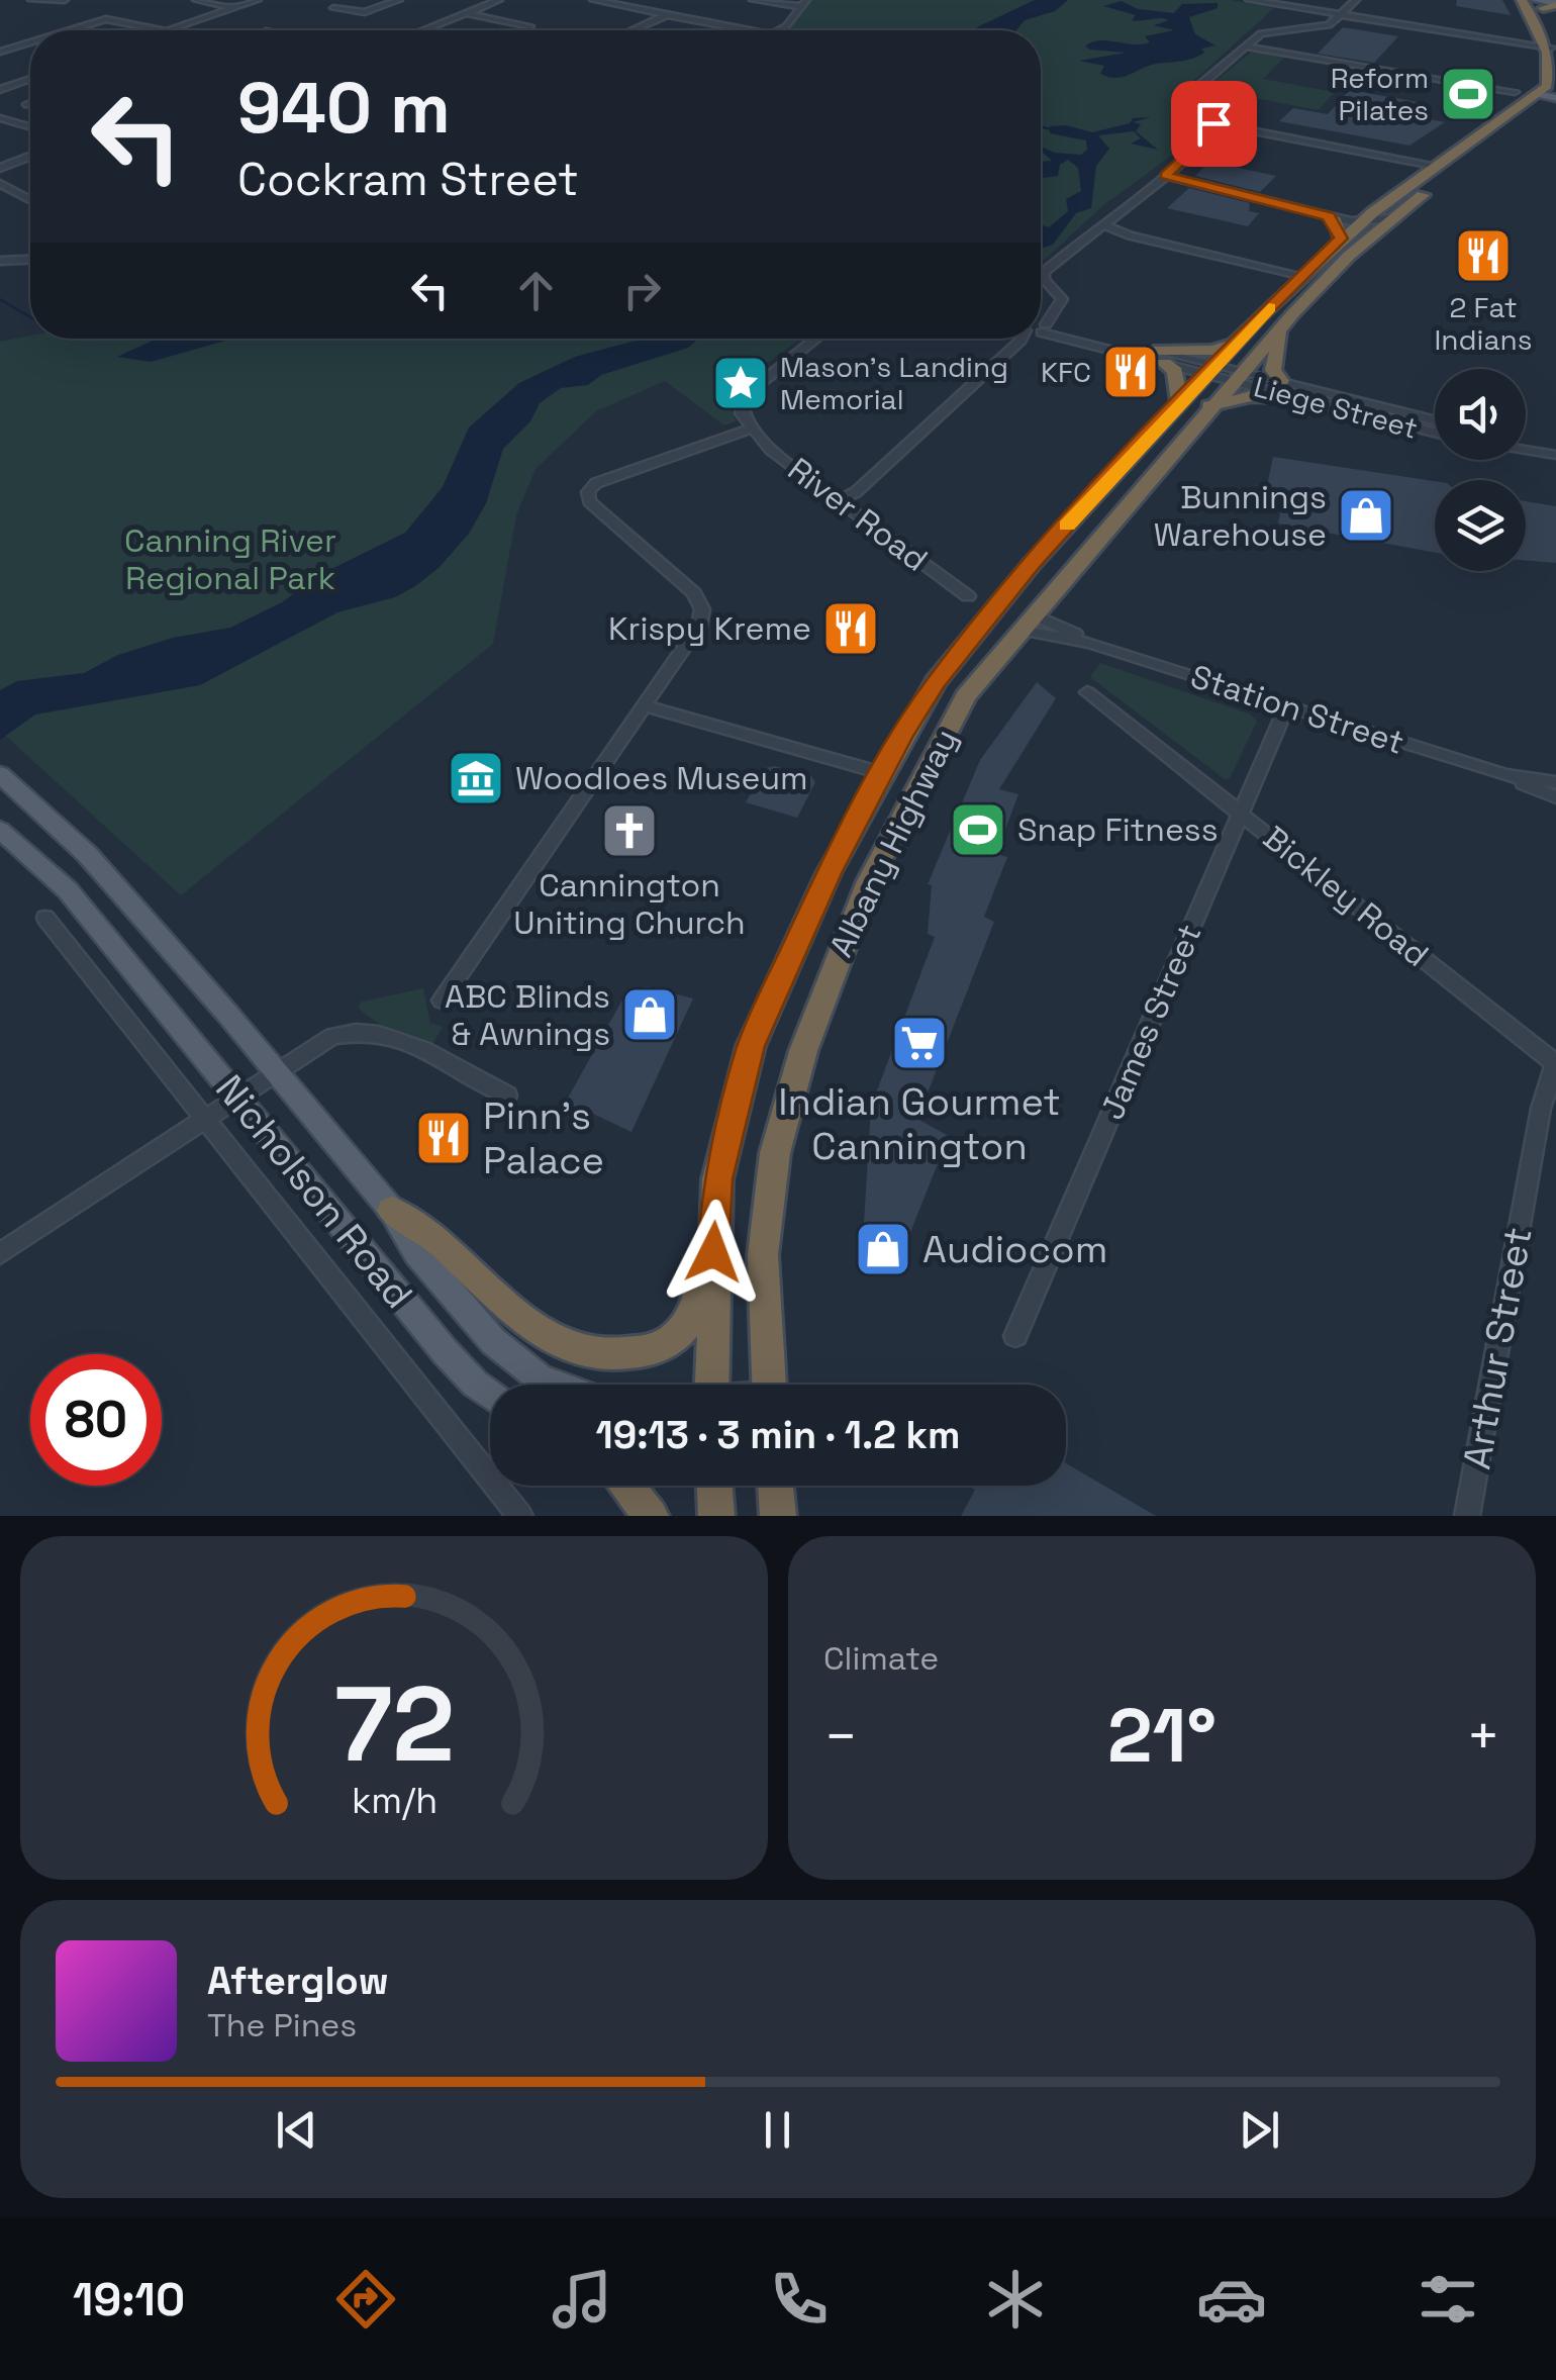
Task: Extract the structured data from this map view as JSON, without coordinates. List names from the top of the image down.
{
  "streets": {
    "highway": ["Albany Highway"],
    "main road": ["Nicholson Road"],
    "street": [
      "Liege Street",
      "River Road",
      "Station Street",
      "Bickley Road",
      "James Street",
      "Arthur Street"
    ]
  },
  "crossings": [
    ["Liege Street", "Albany Highway"],
    ["Station Street", "Albany Highway"],
    ["Station Street", "James Street"],
    ["Bickley Road", "James Street"],
    ["Bickley Road", "Arthur Street"]
  ],
  "parks": ["Canning River Regional Park"],
  "places": {
    "sports": ["Reform Pilates", "Snap Fitness"],
    "restaurant": [
      "2 Fat Indians",
      "KFC",
      "Krispy Kreme",
      "Pinn's Palace"
    ],
    "place": ["Mason's Landing Memorial"],
    "shop": ["Bunnings Warehouse", "ABC Blinds & Awnings", "Audiocom"],
    "museum": ["Woodloes Museum"],
    "church": ["Cannington Uniting Church"],
    "supermarket": ["Indian Gourmet Cannington"]
  },
  "page": {
    "turn": ["940 m", "Cockram Street"],
    "limit": "80",
    "trip": "19:13 · 3 min · 1.2 km",
    "tile": "Climate",
    "heat": ["−", "21°", "+"],
    "song": ["Afterglow", "The Pines"],
    "tabs": "19:10",
    "gauge": ["72", "km/h"]
  }
}
